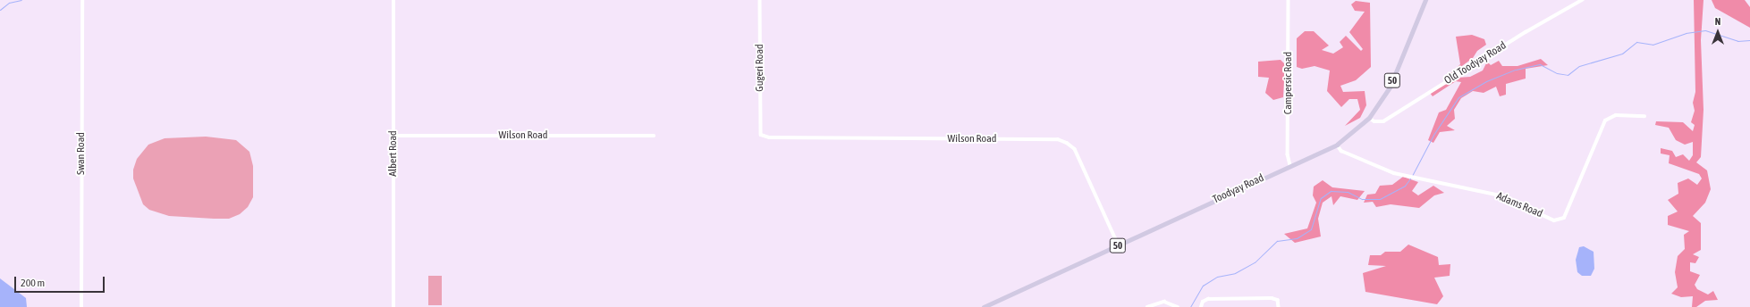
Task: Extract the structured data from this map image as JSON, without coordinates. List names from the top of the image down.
{
  "streets": {
    "main road": ["50", "Toodyay Road"],
    "street": [
      "Old Toodyay Road",
      "Gugeri Road",
      "Campersic Road",
      "Wilson Road",
      "Swan Road",
      "Albert Road",
      "Adams Road"
    ]
  },
  "crossings": [
    ["Old Toodyay Road", "Toodyay Road"],
    ["Gugeri Road", "Wilson Road"],
    ["Campersic Road", "Toodyay Road"],
    ["Wilson Road", "Albert Road"],
    ["Wilson Road", "Toodyay Road"],
    ["Toodyay Road", "Adams Road"]
  ],
  "scale_bar": "200 m",
  "north": "top"
}
